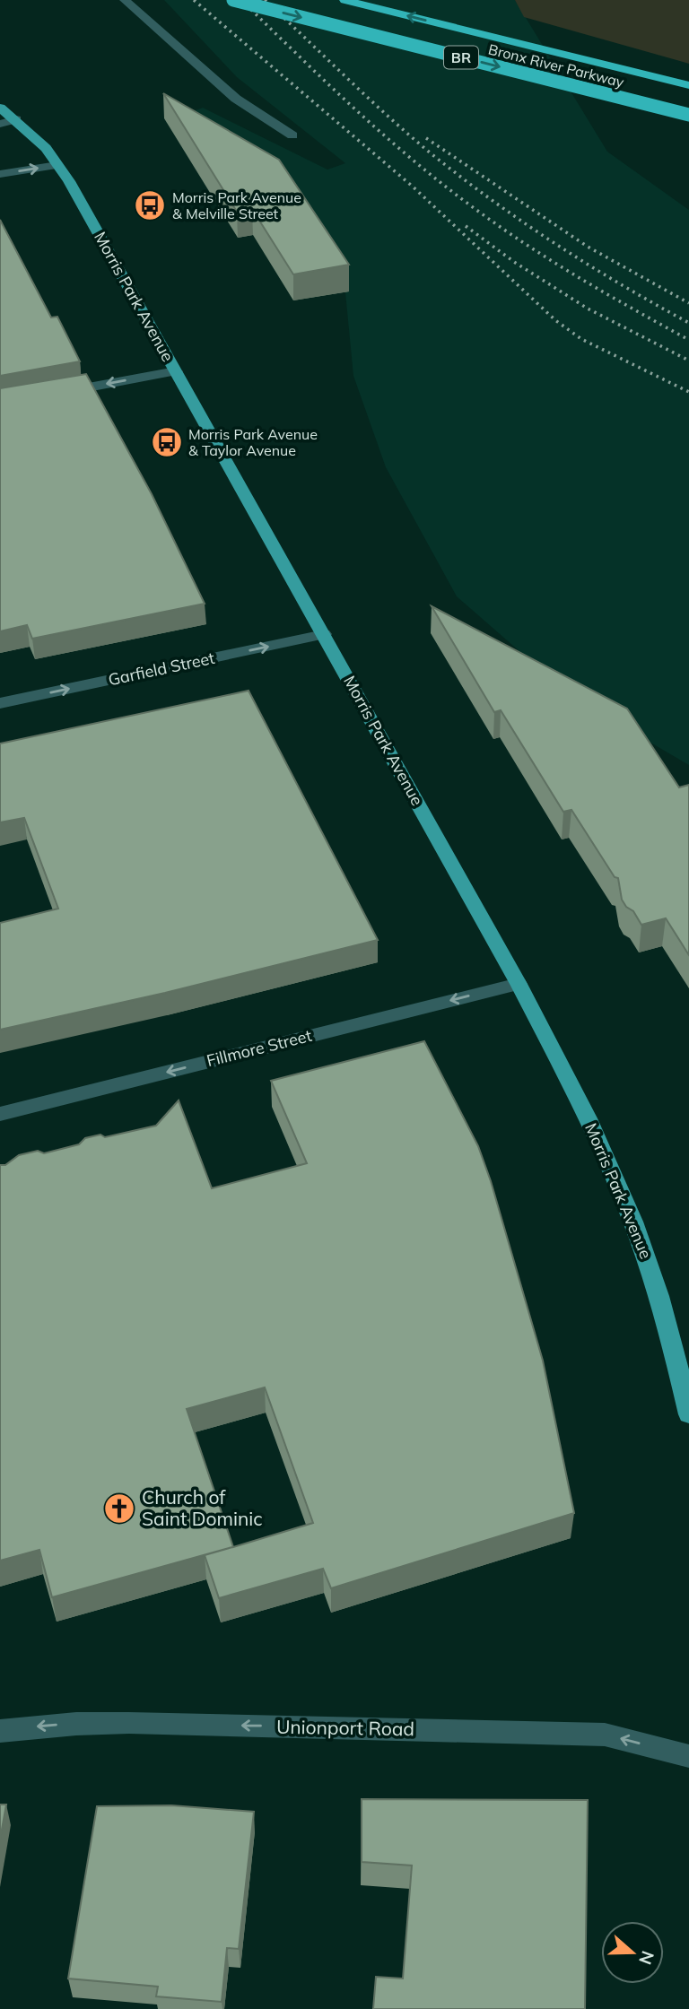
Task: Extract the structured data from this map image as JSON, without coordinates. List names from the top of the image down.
{
  "streets": {
    "highway": ["BR", "Bronx River Parkway"],
    "main road": ["Morris Park Avenue"],
    "street": ["Garfield Street", "Fillmore Street", "Unionport Road"]
  },
  "crossings": [
    ["Morris Park Avenue", "Garfield Street"],
    ["Morris Park Avenue", "Fillmore Street"]
  ],
  "one_way": ["Garfield Street", "Fillmore Street", "Unionport Road"],
  "places": {
    "bus stop": ["Morris Park Avenue & Melville Street", "Morris Park Avenue & Taylor Avenue"],
    "church": ["Church of Saint Dominic"]
  },
  "north": "right"
}
